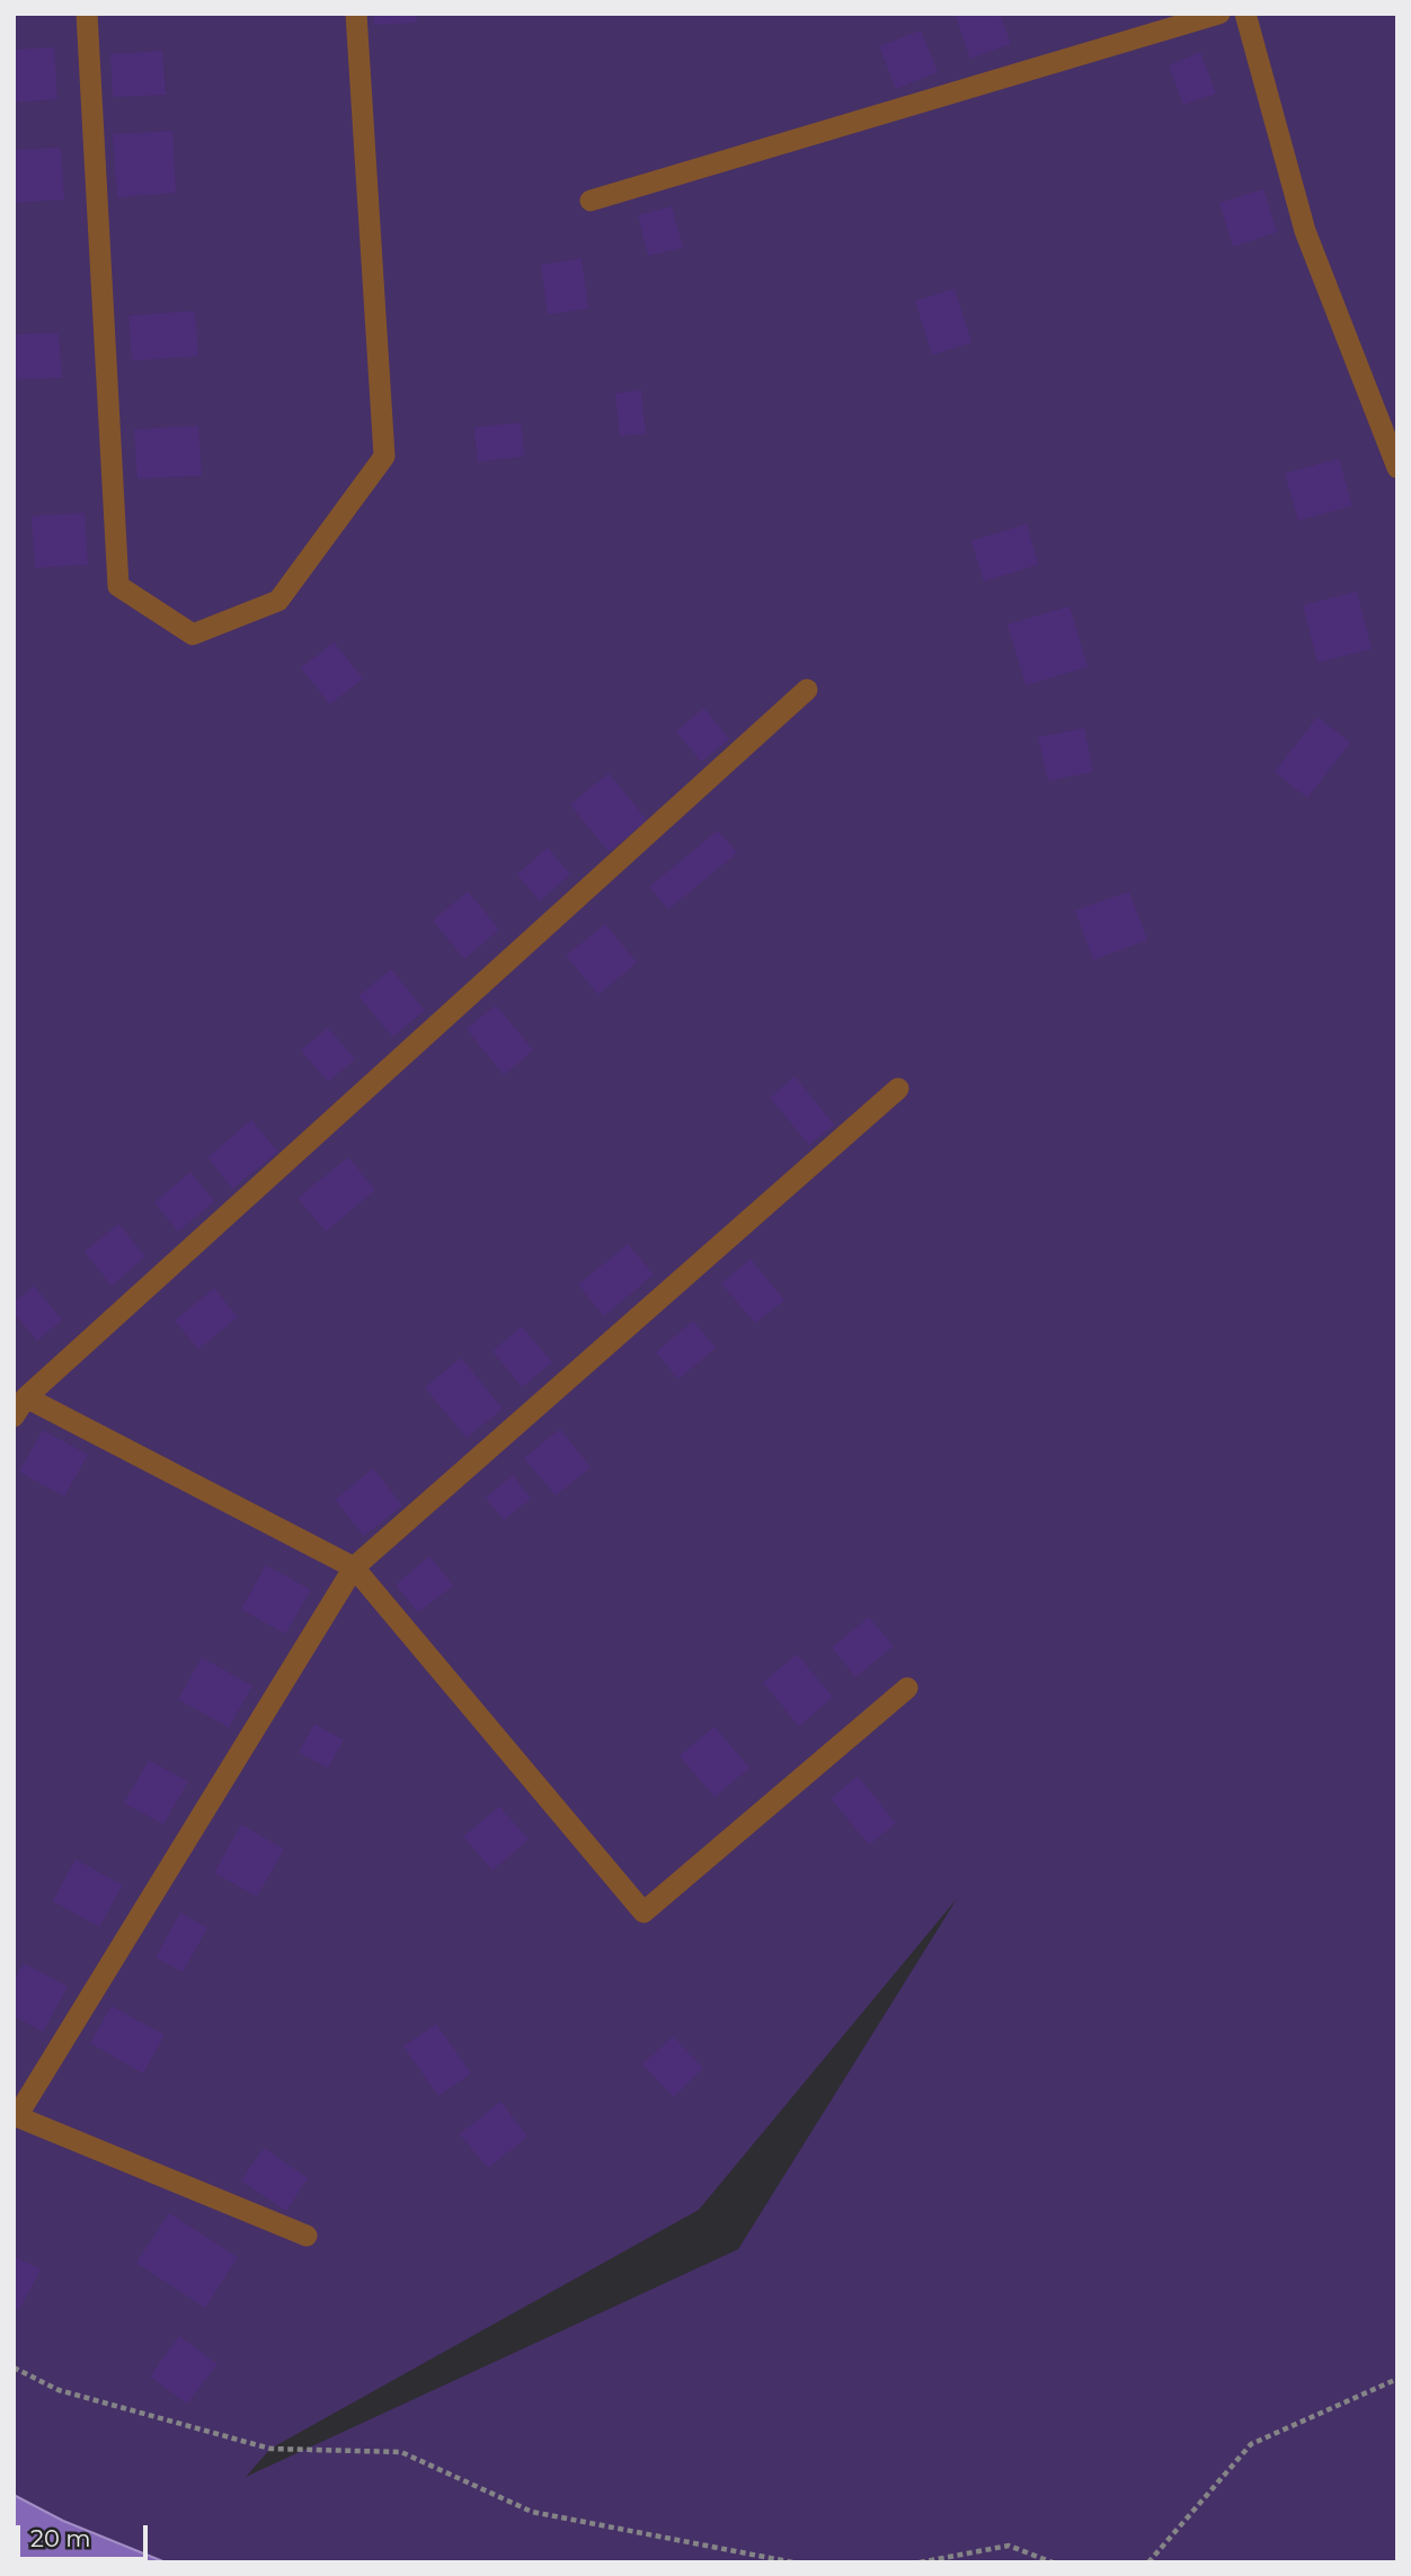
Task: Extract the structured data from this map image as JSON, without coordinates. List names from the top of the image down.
{
  "scale_bar": "20 m"
}
